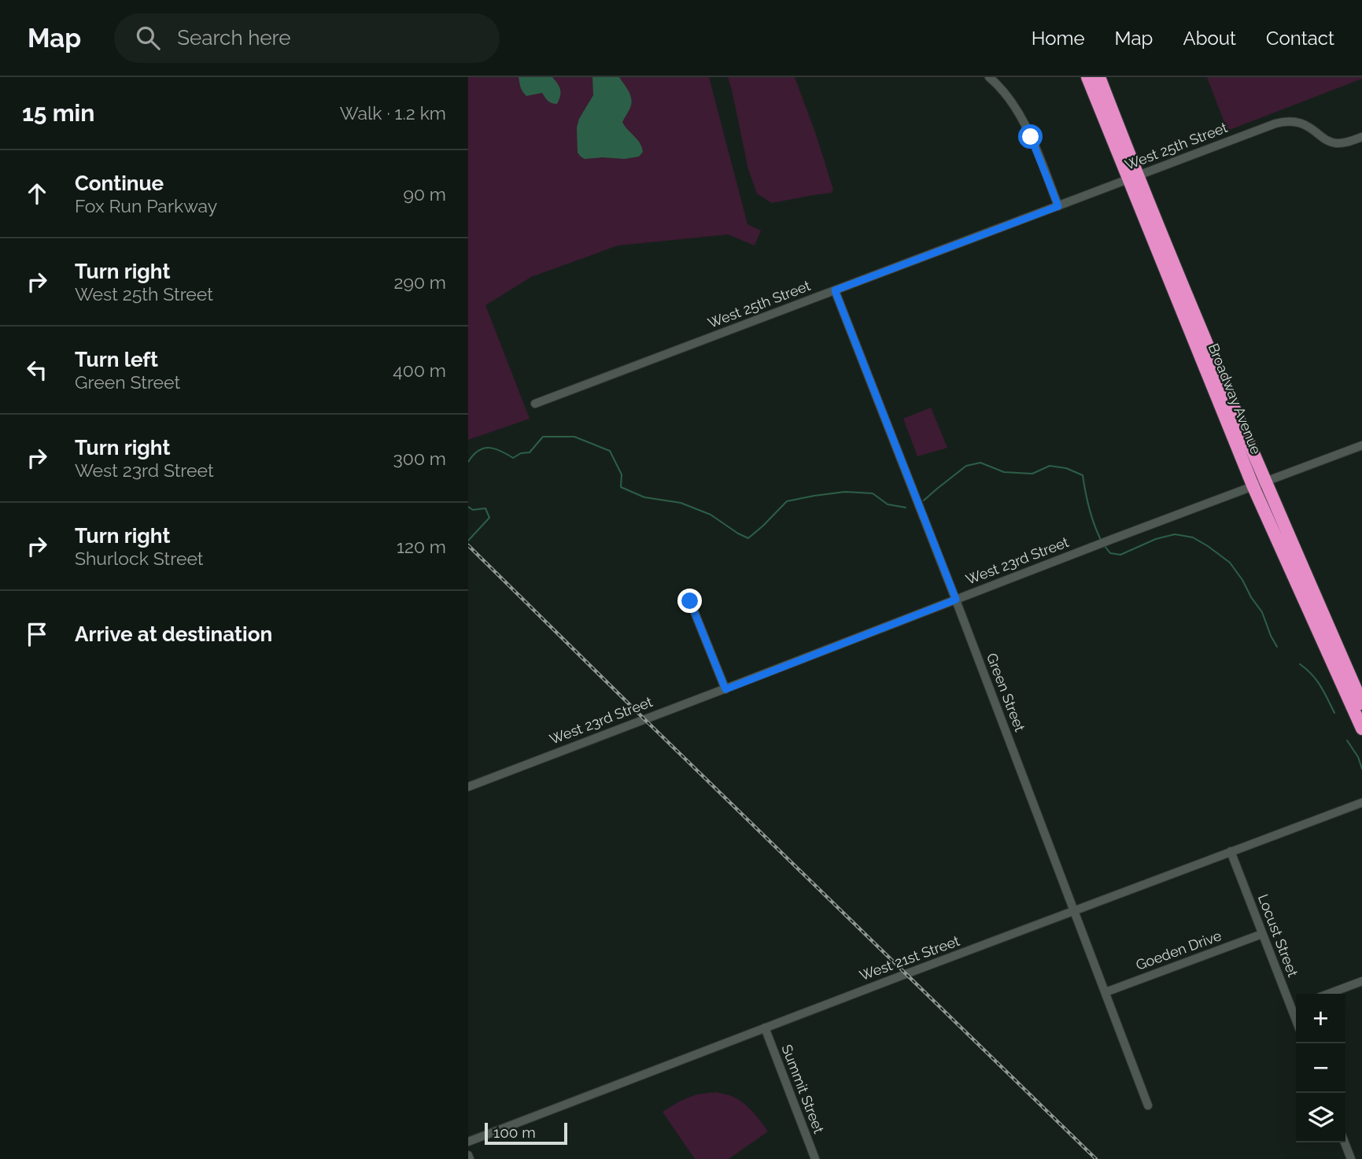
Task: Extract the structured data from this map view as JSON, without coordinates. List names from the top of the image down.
{
  "streets": {
    "highway": ["Broadway Avenue"],
    "street": [
      "West 25th Street",
      "West 23rd Street",
      "Green Street",
      "Locust Street",
      "Goeden Drive",
      "West 21st Street",
      "Summit Street"
    ]
  },
  "crossings": [
    ["West 25th Street", "Broadway Avenue"],
    ["West 25th Street", "Green Street"],
    ["Broadway Avenue", "West 23rd Street"],
    ["West 23rd Street", "Green Street"],
    ["Green Street", "Goeden Drive"],
    ["Green Street", "West 21st Street"],
    ["Locust Street", "Goeden Drive"],
    ["Locust Street", "West 21st Street"],
    ["West 21st Street", "Summit Street"]
  ],
  "scale_bar": "100 m",
  "page": {
    "header": "Map",
    "search": "Search here",
    "nav": [
      "Home",
      "Map",
      "About",
      "Contact"
    ],
    "heading": ["15 min", "Walk · 1.2 km"],
    "list": [
      ["Continue", "Fox Run Parkway", "90 m"],
      ["Turn right", "West 25th Street", "290 m"],
      ["Turn left", "Green Street", "400 m"],
      ["Turn right", "West 23rd Street", "300 m"],
      ["Turn right", "Shurlock Street", "120 m"],
      "Arrive at destination"
    ],
    "map_buttons": ["+", "−"],
    "scale": "100 m"
  }
}
